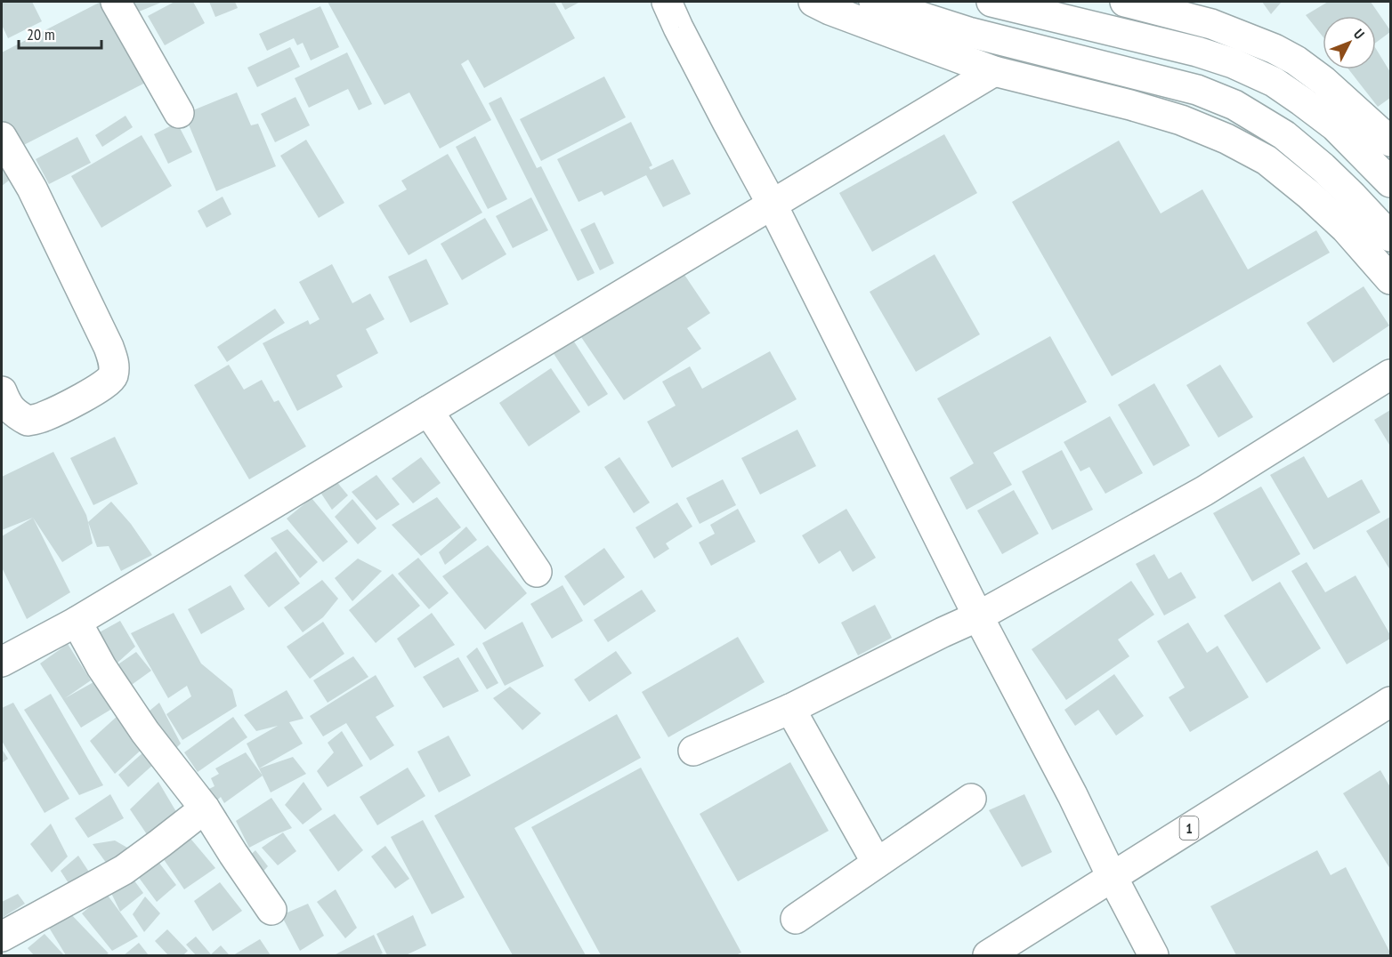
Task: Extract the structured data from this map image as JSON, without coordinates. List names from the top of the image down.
{
  "streets": {
    "main road": ["1"]
  },
  "scale_bar": "20 m",
  "north": "top right"
}
